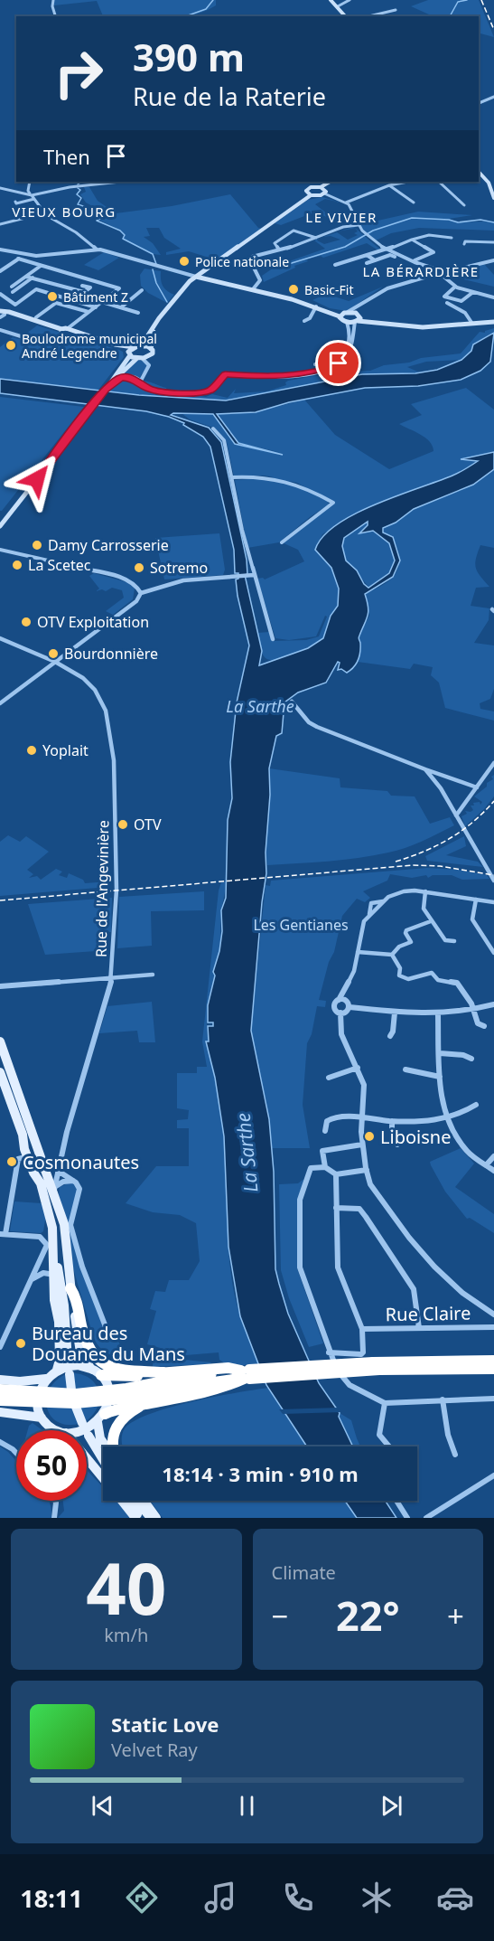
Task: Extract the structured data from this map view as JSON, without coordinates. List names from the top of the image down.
{
  "streets": {
    "street": ["Rue de l'Angevinière", "Rue Claire"]
  },
  "districts": ["VIEUX BOURG", "LE VIVIER", "LA BÉRARDIÈRE"],
  "water": ["La Sarthe"],
  "parks": ["Les Gentianes"],
  "places": [
    "Police nationale",
    "Basic-Fit",
    "Bâtiment Z",
    "Boulodrome municipal André Legendre",
    "Damy Carrosserie",
    "La Scetec",
    "Sotremo",
    "OTV Exploitation",
    "Bourdonnière",
    "Yoplait",
    "OTV",
    "Liboisne",
    "Cosmonautes",
    "Bureau des Douanes du Mans"
  ],
  "page": {
    "turn": ["390 m", "Rue de la Raterie"],
    "then": "Then",
    "limit": "50",
    "trip": "18:14 · 3 min · 910 m",
    "tile": [
      ["40", "km/h"],
      "Climate"
    ],
    "heat": ["−", "22°", "+"],
    "song": ["Static Love", "Velvet Ray"],
    "tabs": "18:11"
  }
}
